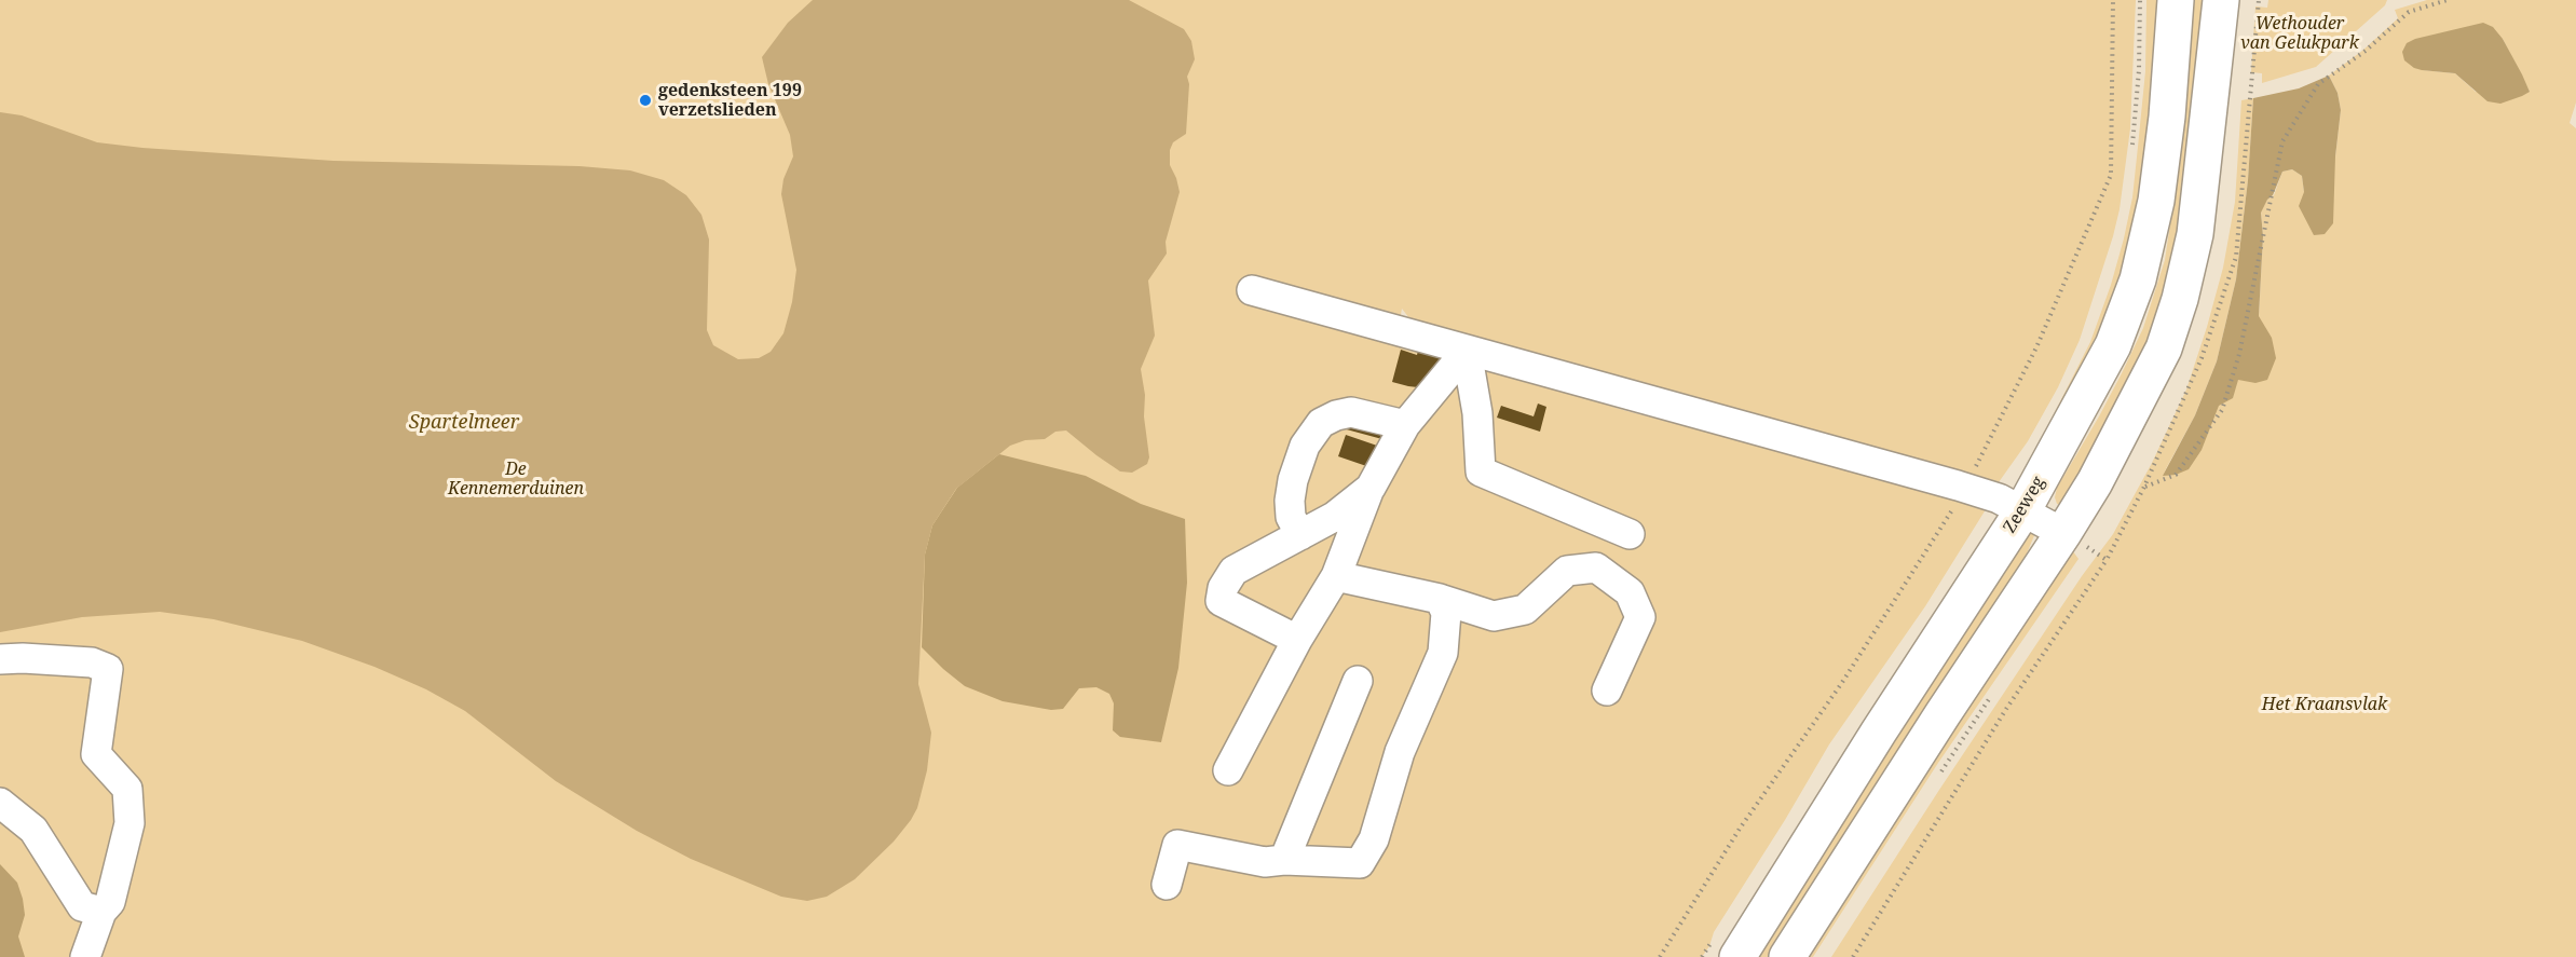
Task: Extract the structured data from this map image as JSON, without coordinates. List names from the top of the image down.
{
  "streets": {
    "main road": ["Zeeweg"]
  },
  "water": ["Spartelmeer"],
  "parks": ["Wethouder van Gelukpark", "De Kennemerduinen", "Het Kraansvlak"],
  "places": ["gedenksteen 199 verzetslieden"]
}
